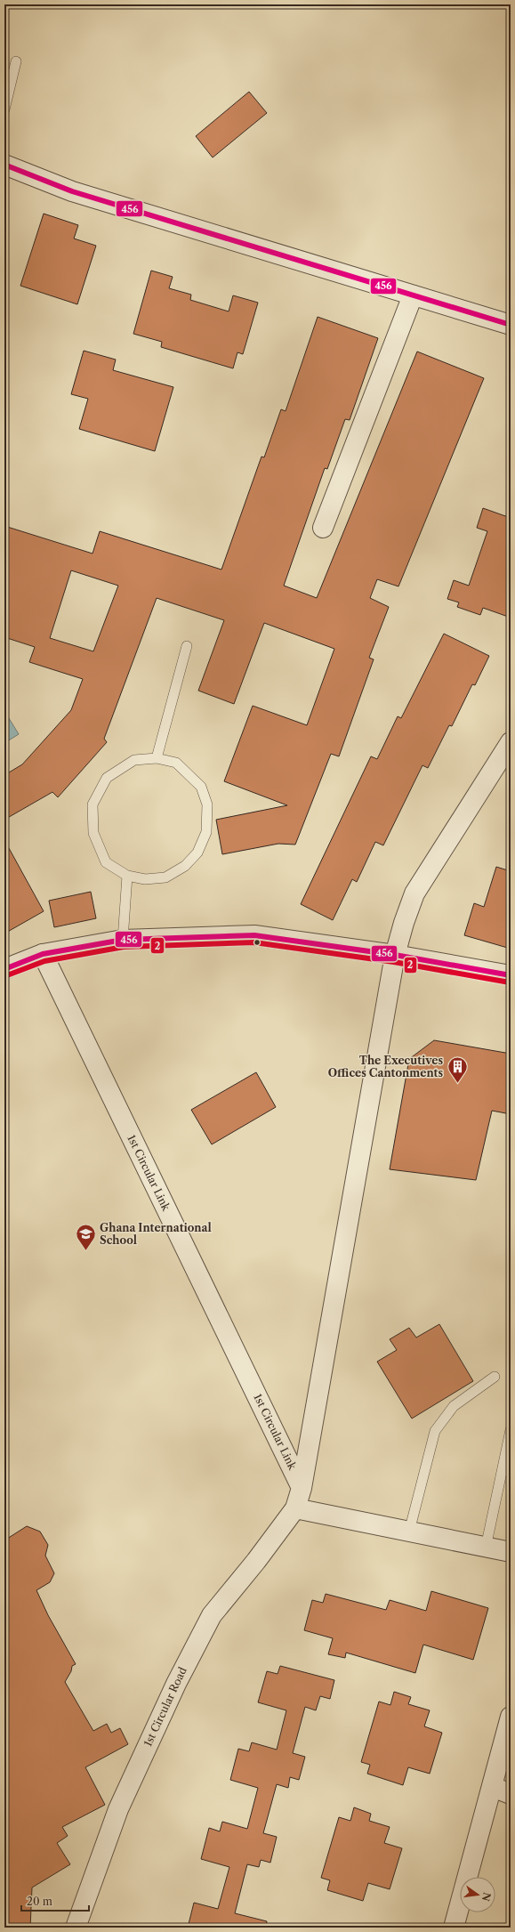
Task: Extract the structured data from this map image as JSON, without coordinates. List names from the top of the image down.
{
  "streets": {
    "street": ["1st Circular Link", "1st Circular Road"]
  },
  "crossings": [
    ["1st Circular Link", "1st Circular Road"]
  ],
  "places": {
    "building": ["The Executives Offices Cantonments"],
    "school or university": ["Ghana International School"]
  },
  "lines": ["transit line 456", "transit line 2"],
  "scale_bar": "20 m",
  "north": "right"
}
